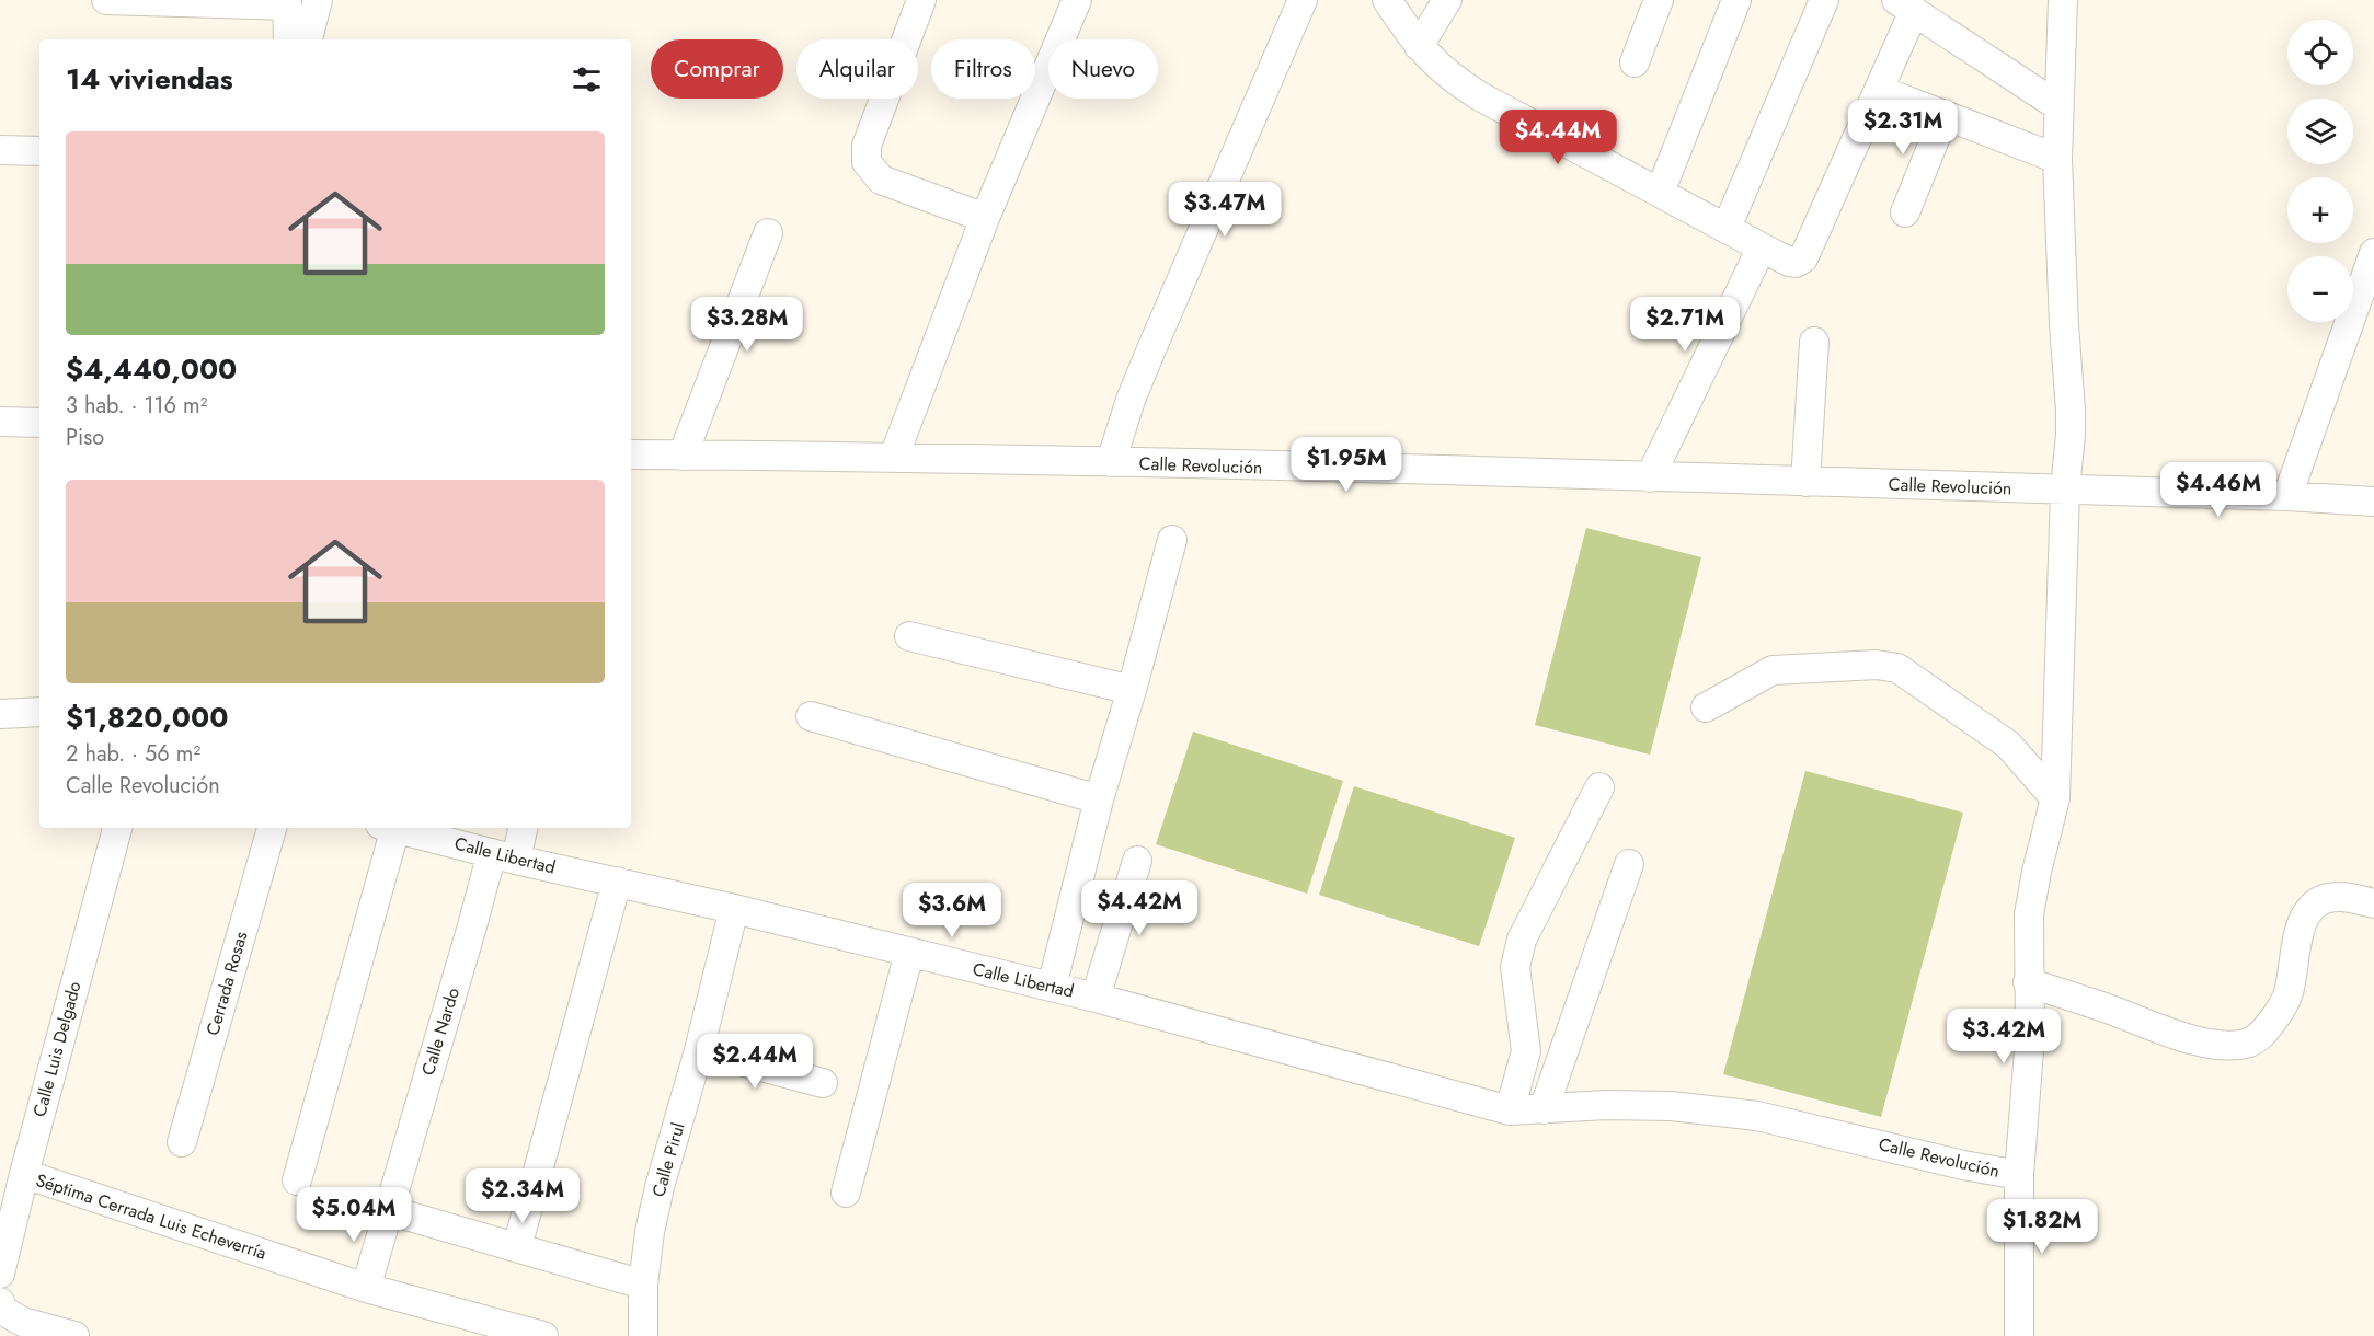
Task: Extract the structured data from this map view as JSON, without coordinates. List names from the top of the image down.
{
  "streets": {
    "street": [
      "Calle Revolución",
      "Calle Libertad",
      "Cerrada Rosas",
      "Calle Nardo",
      "Calle Luis Delgado",
      "Calle Pirul",
      "Séptima Cerrada Luis Echeverría"
    ]
  },
  "crossings": [
    ["Calle Revolución", "Calle Libertad"],
    ["Calle Libertad", "Calle Nardo"],
    ["Calle Libertad", "Calle Pirul"],
    ["Calle Nardo", "Séptima Cerrada Luis Echeverría"],
    ["Calle Luis Delgado", "Séptima Cerrada Luis Echeverría"]
  ],
  "page": {
    "map_buttons": ["+", "−"],
    "chip": [
      "Comprar",
      "Alquilar",
      "Filtros",
      "Nuevo"
    ],
    "heading": "14 viviendas",
    "price": [
      "$2.31M",
      "$4.44M",
      "$3.47M",
      "$3.28M",
      "$2.71M",
      "$1.95M",
      "$4.46M",
      "$4.42M",
      "$3.6M",
      "$3.42M",
      "$2.44M",
      "$2.34M",
      "$5.04M",
      "$1.82M"
    ],
    "list": [
      {
        "name": "$4,440,000",
        "note": "3 hab. · 116 m² · Piso"
      },
      {
        "name": "$1,820,000",
        "note": "2 hab. · 56 m² · Calle Revolución"
      }
    ]
  }
}
